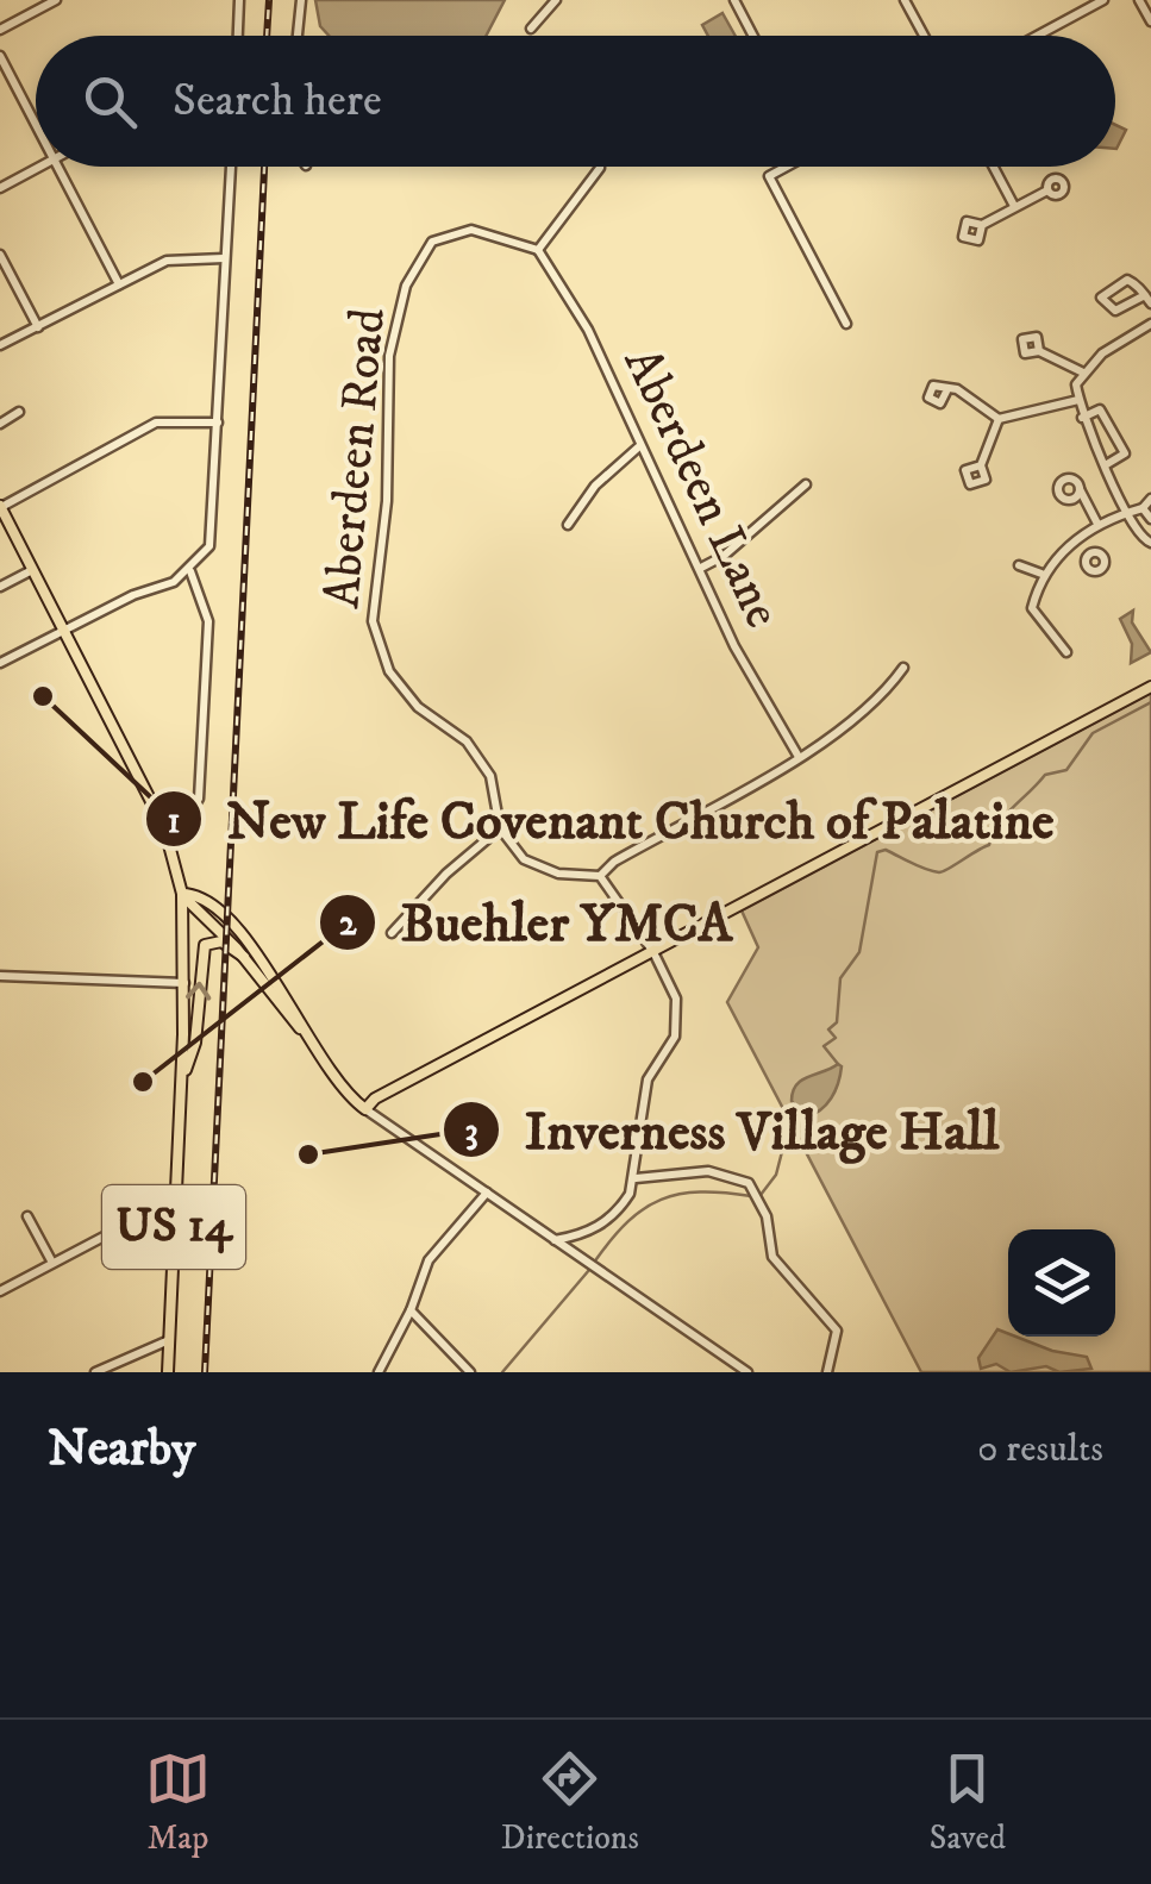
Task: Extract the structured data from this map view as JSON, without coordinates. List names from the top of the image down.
{
  "streets": {
    "main road": ["US 14"],
    "street": ["Aberdeen Road", "Aberdeen Lane"]
  },
  "crossings": [
    ["Aberdeen Road", "Aberdeen Lane"]
  ],
  "places": ["New Life Covenant Church of Palatine", "Buehler YMCA", "Inverness Village Hall"],
  "page": {
    "search": "Search here",
    "heading": ["Nearby", "0 results"],
    "nav": ["Map", "Directions", "Saved"]
  }
}
